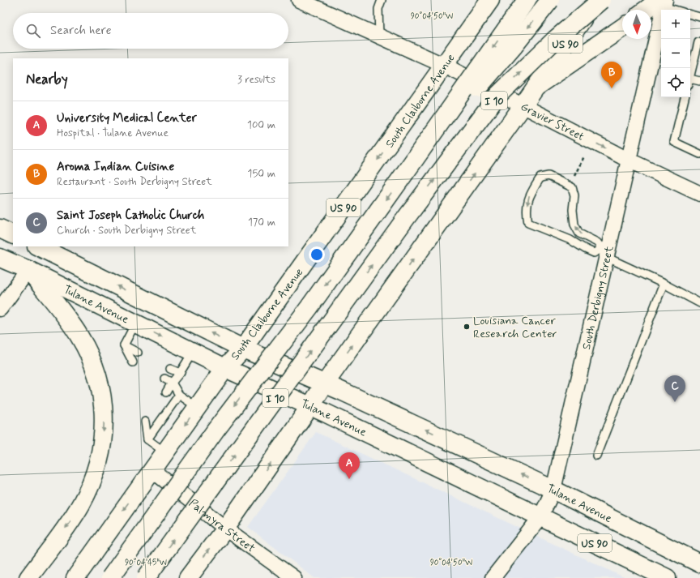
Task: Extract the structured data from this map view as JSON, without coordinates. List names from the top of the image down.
{
  "streets": {
    "main road": [
      "US 90",
      "South Claiborne Avenue",
      "I 10",
      "Tulane Avenue"
    ],
    "street": ["Gravier Street", "South Derbigny Street", "Palmyra Street"]
  },
  "crossings": [
    ["US 90", "Gravier Street"],
    ["US 90", "Tulane Avenue"],
    ["South Claiborne Avenue", "Gravier Street"],
    ["South Claiborne Avenue", "Tulane Avenue"],
    ["South Claiborne Avenue", "Palmyra Street"],
    ["Gravier Street", "South Derbigny Street"],
    ["South Derbigny Street", "Tulane Avenue"]
  ],
  "places": ["Louisiana Cancer Research Center"],
  "north": "bottom",
  "page": {
    "map_buttons": ["+", "−"],
    "search": "Search here",
    "heading": ["Nearby", "3 results"],
    "pins": ["B", "C", "A"],
    "list": [
      {
        "mark": "A",
        "name": "University Medical Center",
        "note": "Hospital · Tulane Avenue",
        "value": "100 m"
      },
      {
        "mark": "B",
        "name": "Aroma Indian Cuisine",
        "note": "Restaurant · South Derbigny Street",
        "value": "150 m"
      },
      {
        "mark": "C",
        "name": "Saint Joseph Catholic Church",
        "note": "Church · South Derbigny Street",
        "value": "170 m"
      }
    ]
  },
  "coordinates": ["90°04'50\"W", "90°04'45\"W"]
}
